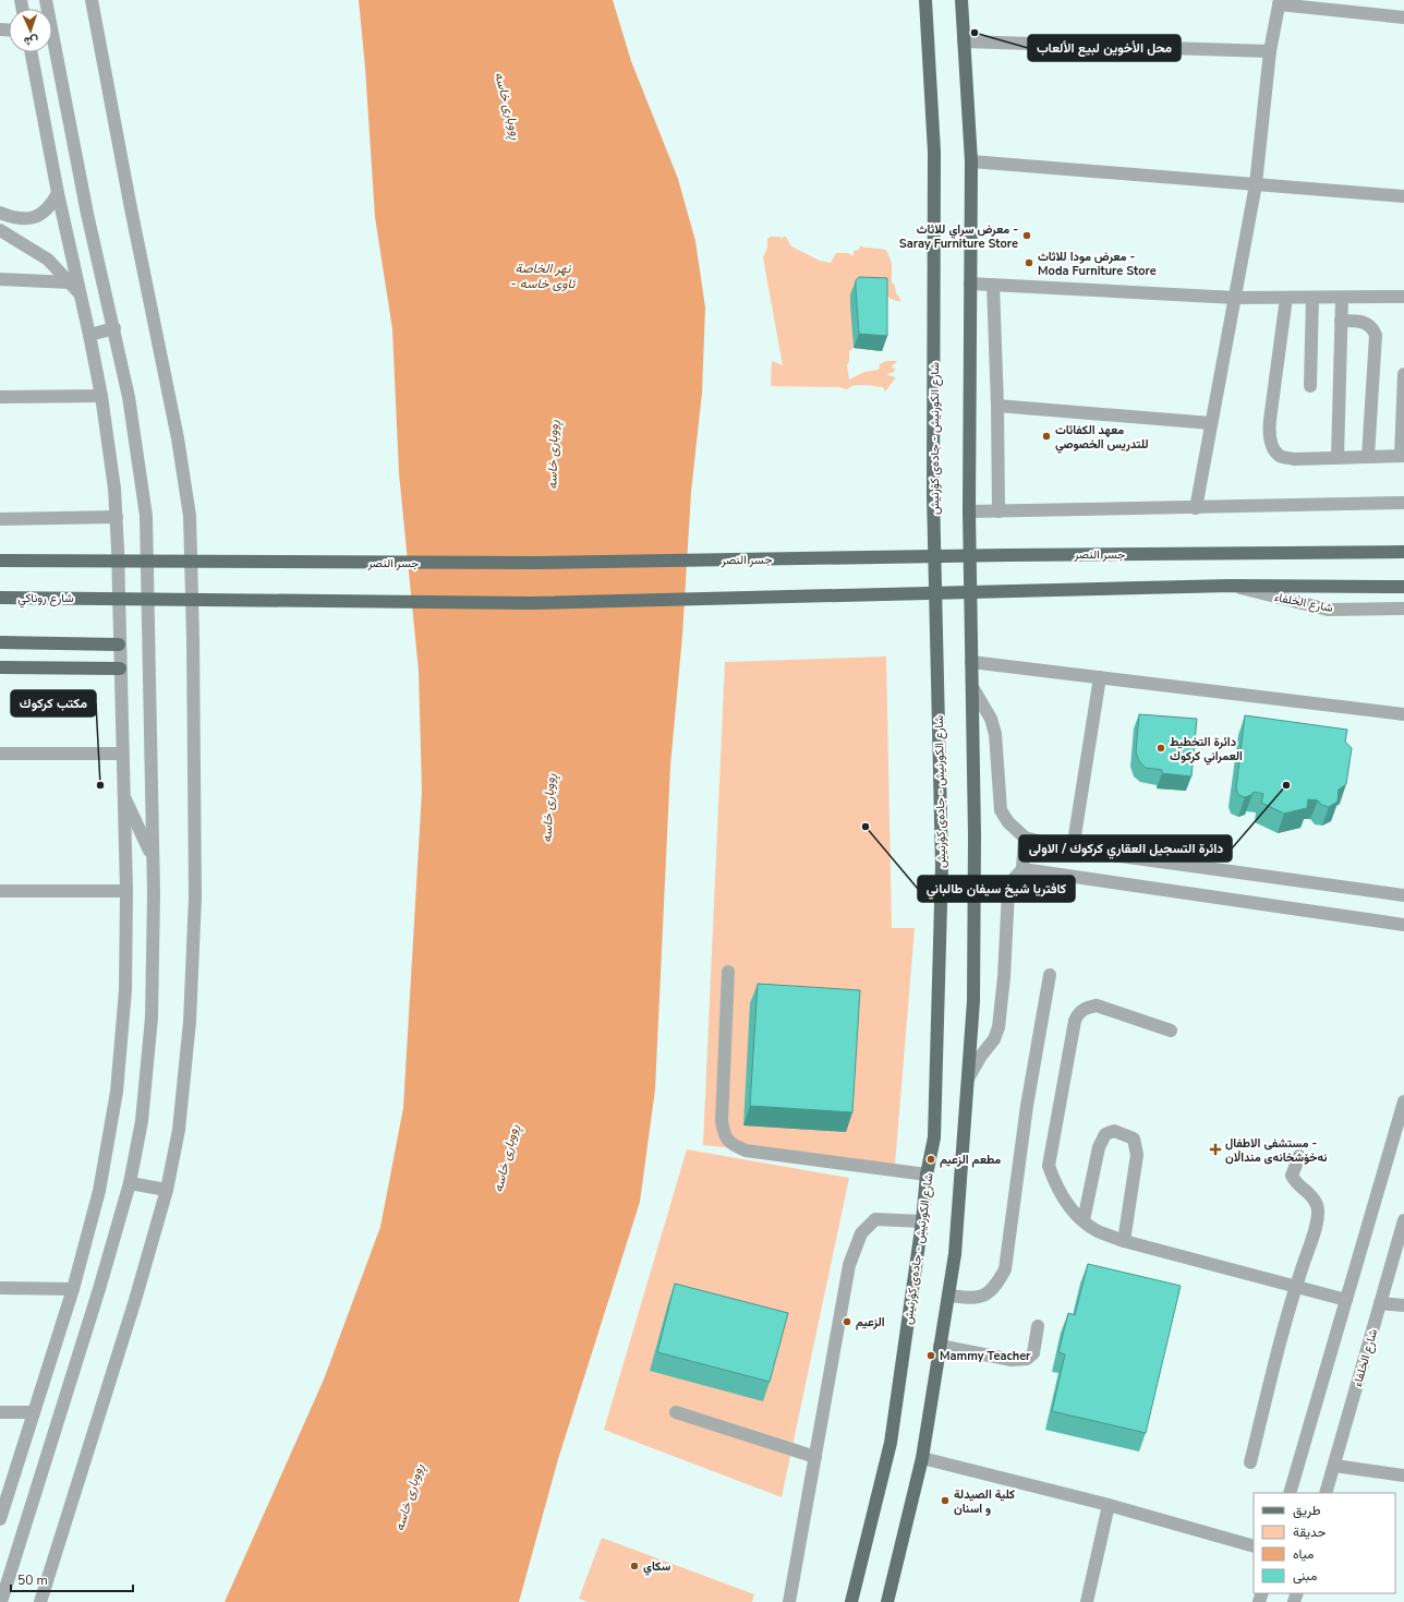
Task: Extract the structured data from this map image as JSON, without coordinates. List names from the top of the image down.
{
  "streets": {
    "main road": ["شارع الكورنيش - جادەی کۆرنیش", "جسر النصر", "شارع روناكي"],
    "street": ["شارع الخلفاء"]
  },
  "crossings": [
    ["شارع روناكي", "شارع الخلفاء"]
  ],
  "water": ["ڕووباری خاسە", "نهر الخاصة - ئاوی خاسە"],
  "places": {
    "other": [
      "محل الأخوين لبيع الألعاب",
      "معرض سراي للاثاث - Saray Furniture Store",
      "معرض مودا للاثاث - Moda Furniture Store",
      "معهد الكفائات للتدريس الخصوصي",
      "دائرة التخطيط العمراني كركوك",
      "مكتب كركوك",
      "دائرة التسجيل العقاري كركوك / الاولى",
      "كافتريا شيخ سيفان طالباني",
      "مطعم الزعيم",
      "الزعيم",
      "Mammy Teacher",
      "كلية الصيدلة و اسنان",
      "سكاي"
    ],
    "health": ["مستشفى الاطفال - نەخۆشخانەی منداڵان"]
  },
  "legend": [
    "طريق",
    "حديقة",
    "مياه",
    "مبنى"
  ],
  "scale_bar": "50 m",
  "north": "bottom"
}
